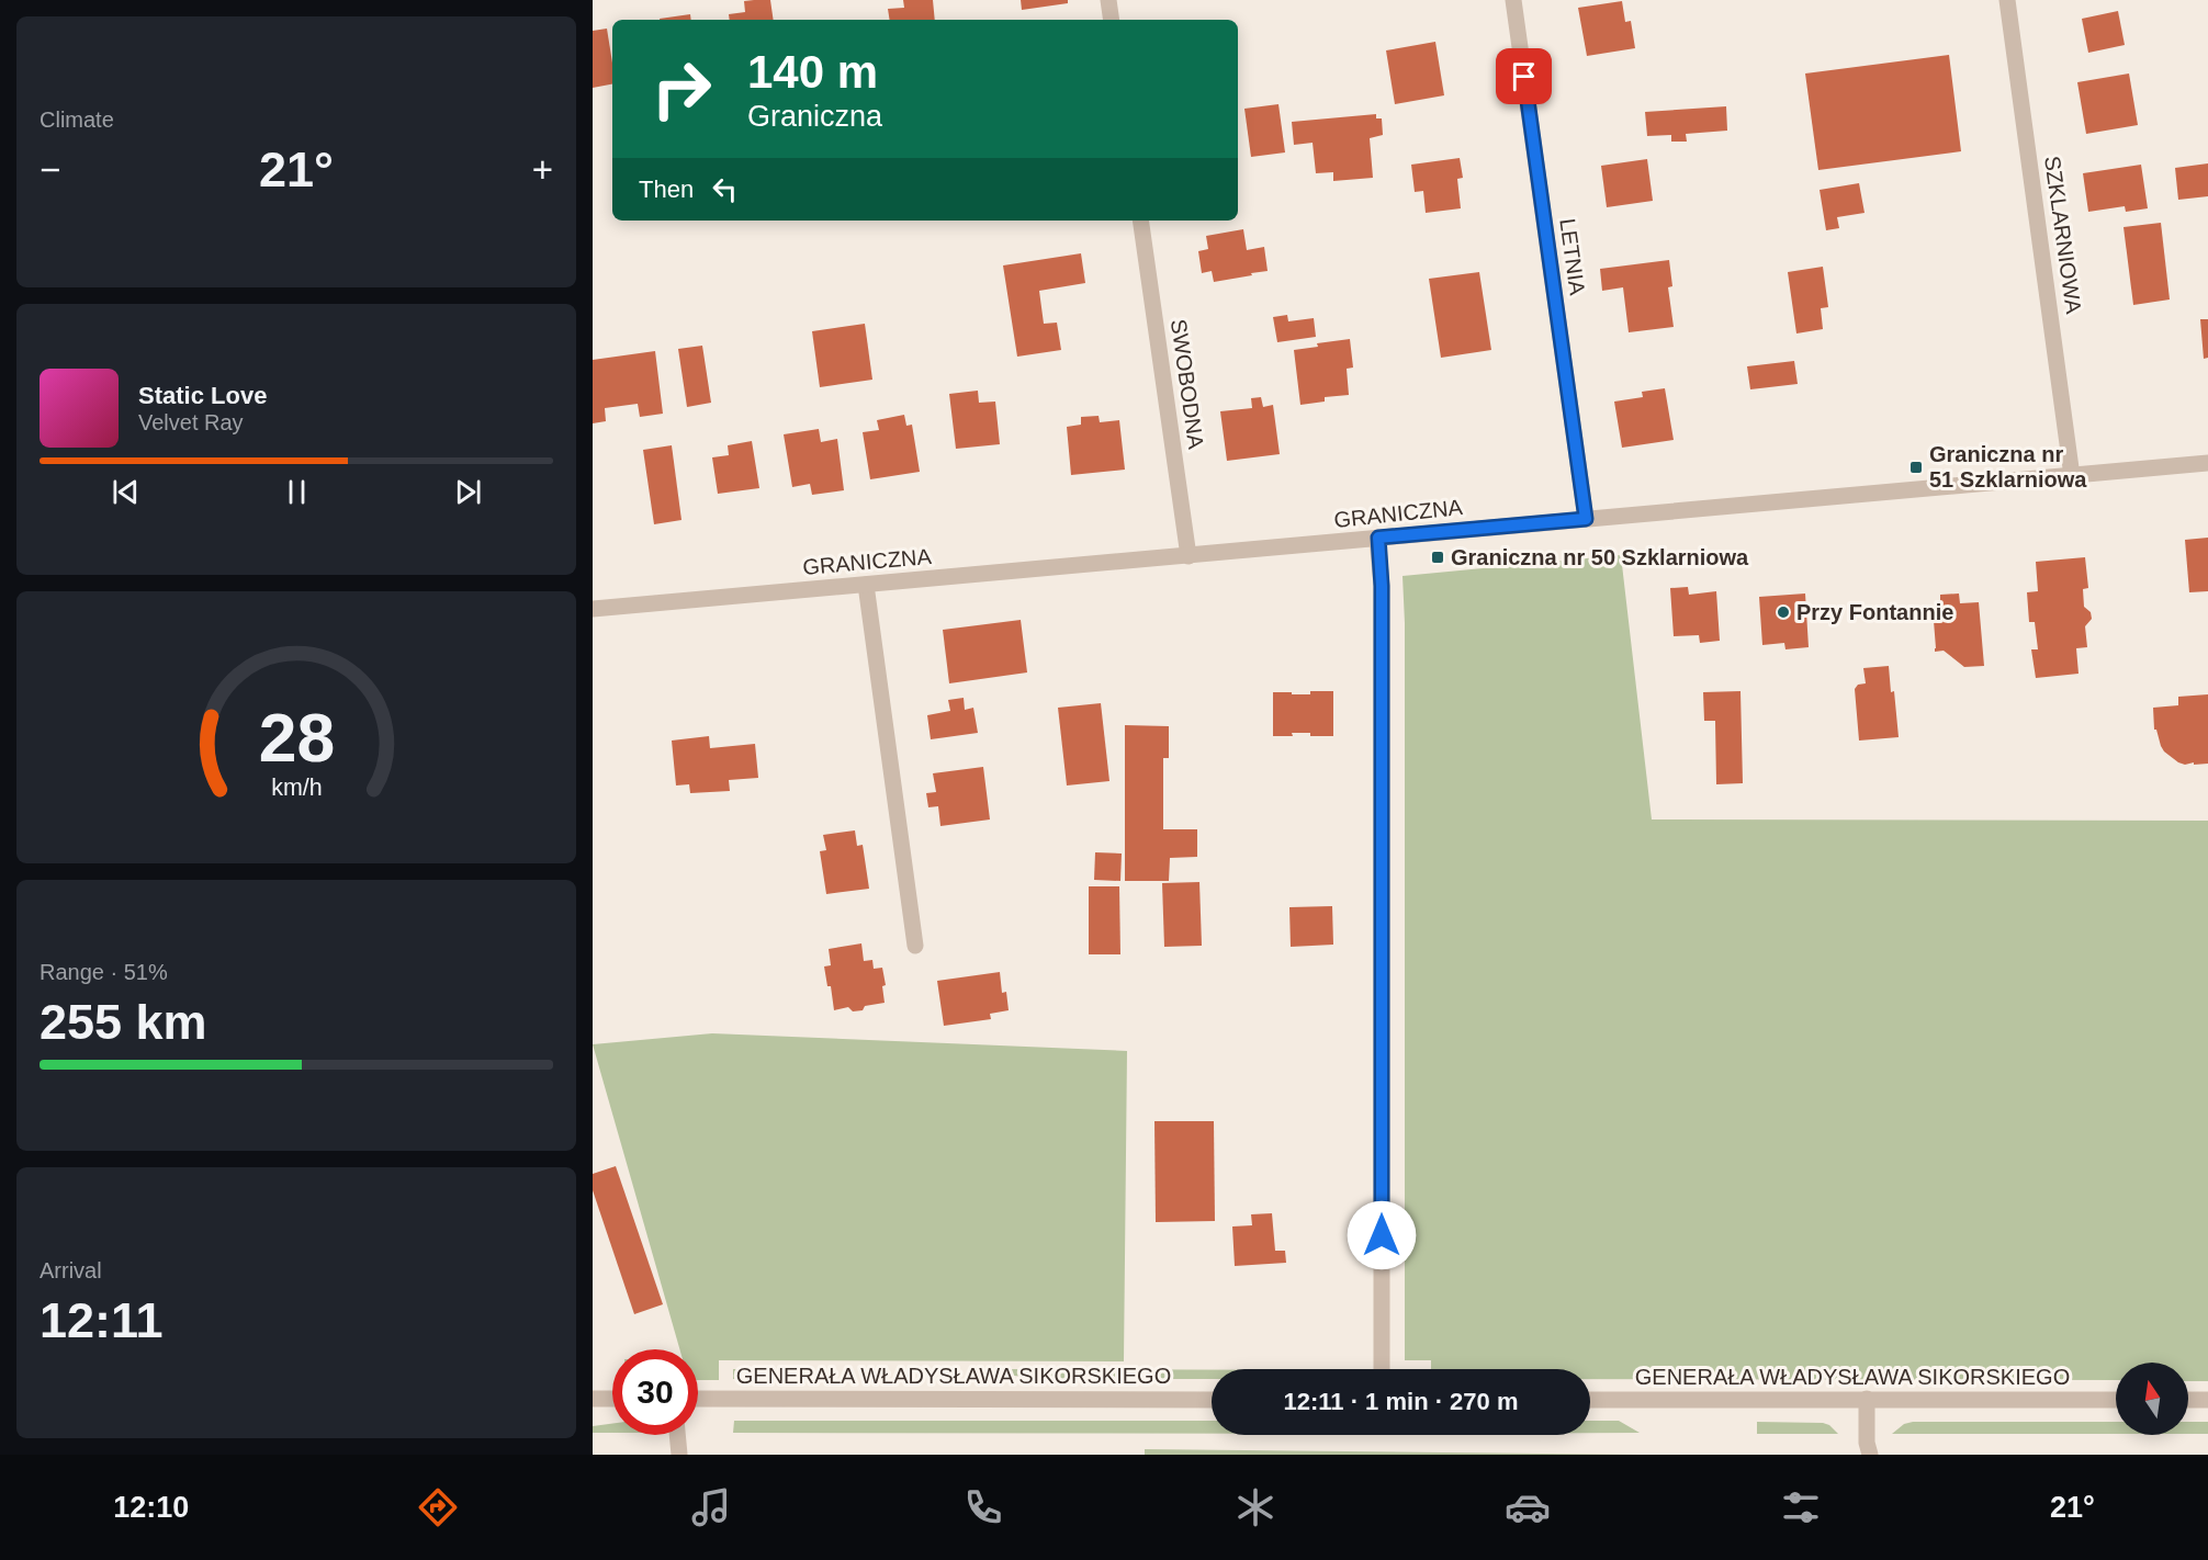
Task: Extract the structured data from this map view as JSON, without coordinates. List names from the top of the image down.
{
  "streets": {
    "street": [
      "SZKLARNIOWA",
      "LETNIA",
      "SWOBODNA",
      "GRANICZNA",
      "GENERAŁA WŁADYSŁAWA SIKORSKIEGO"
    ]
  },
  "crossings": [
    ["SZKLARNIOWA", "GRANICZNA"],
    ["LETNIA", "GRANICZNA"],
    ["SWOBODNA", "GRANICZNA"]
  ],
  "places": {
    "transit": ["Graniczna nr 51 Szklarniowa", "Graniczna nr 50 Szklarniowa"],
    "other": ["Przy Fontannie"]
  },
  "north": "top",
  "page": {
    "tile": [
      "Climate",
      ["Range · 51%", "255 km"],
      ["Arrival", "12:11"]
    ],
    "turn": ["140 m", "Graniczna"],
    "heat": ["−", "21°", "+"],
    "then": "Then",
    "song": ["Static Love", "Velvet Ray"],
    "limit": "30",
    "trip": "12:11 · 1 min · 270 m",
    "tabs": ["12:10", "21°"],
    "gauge": ["28", "km/h"]
  }
}
